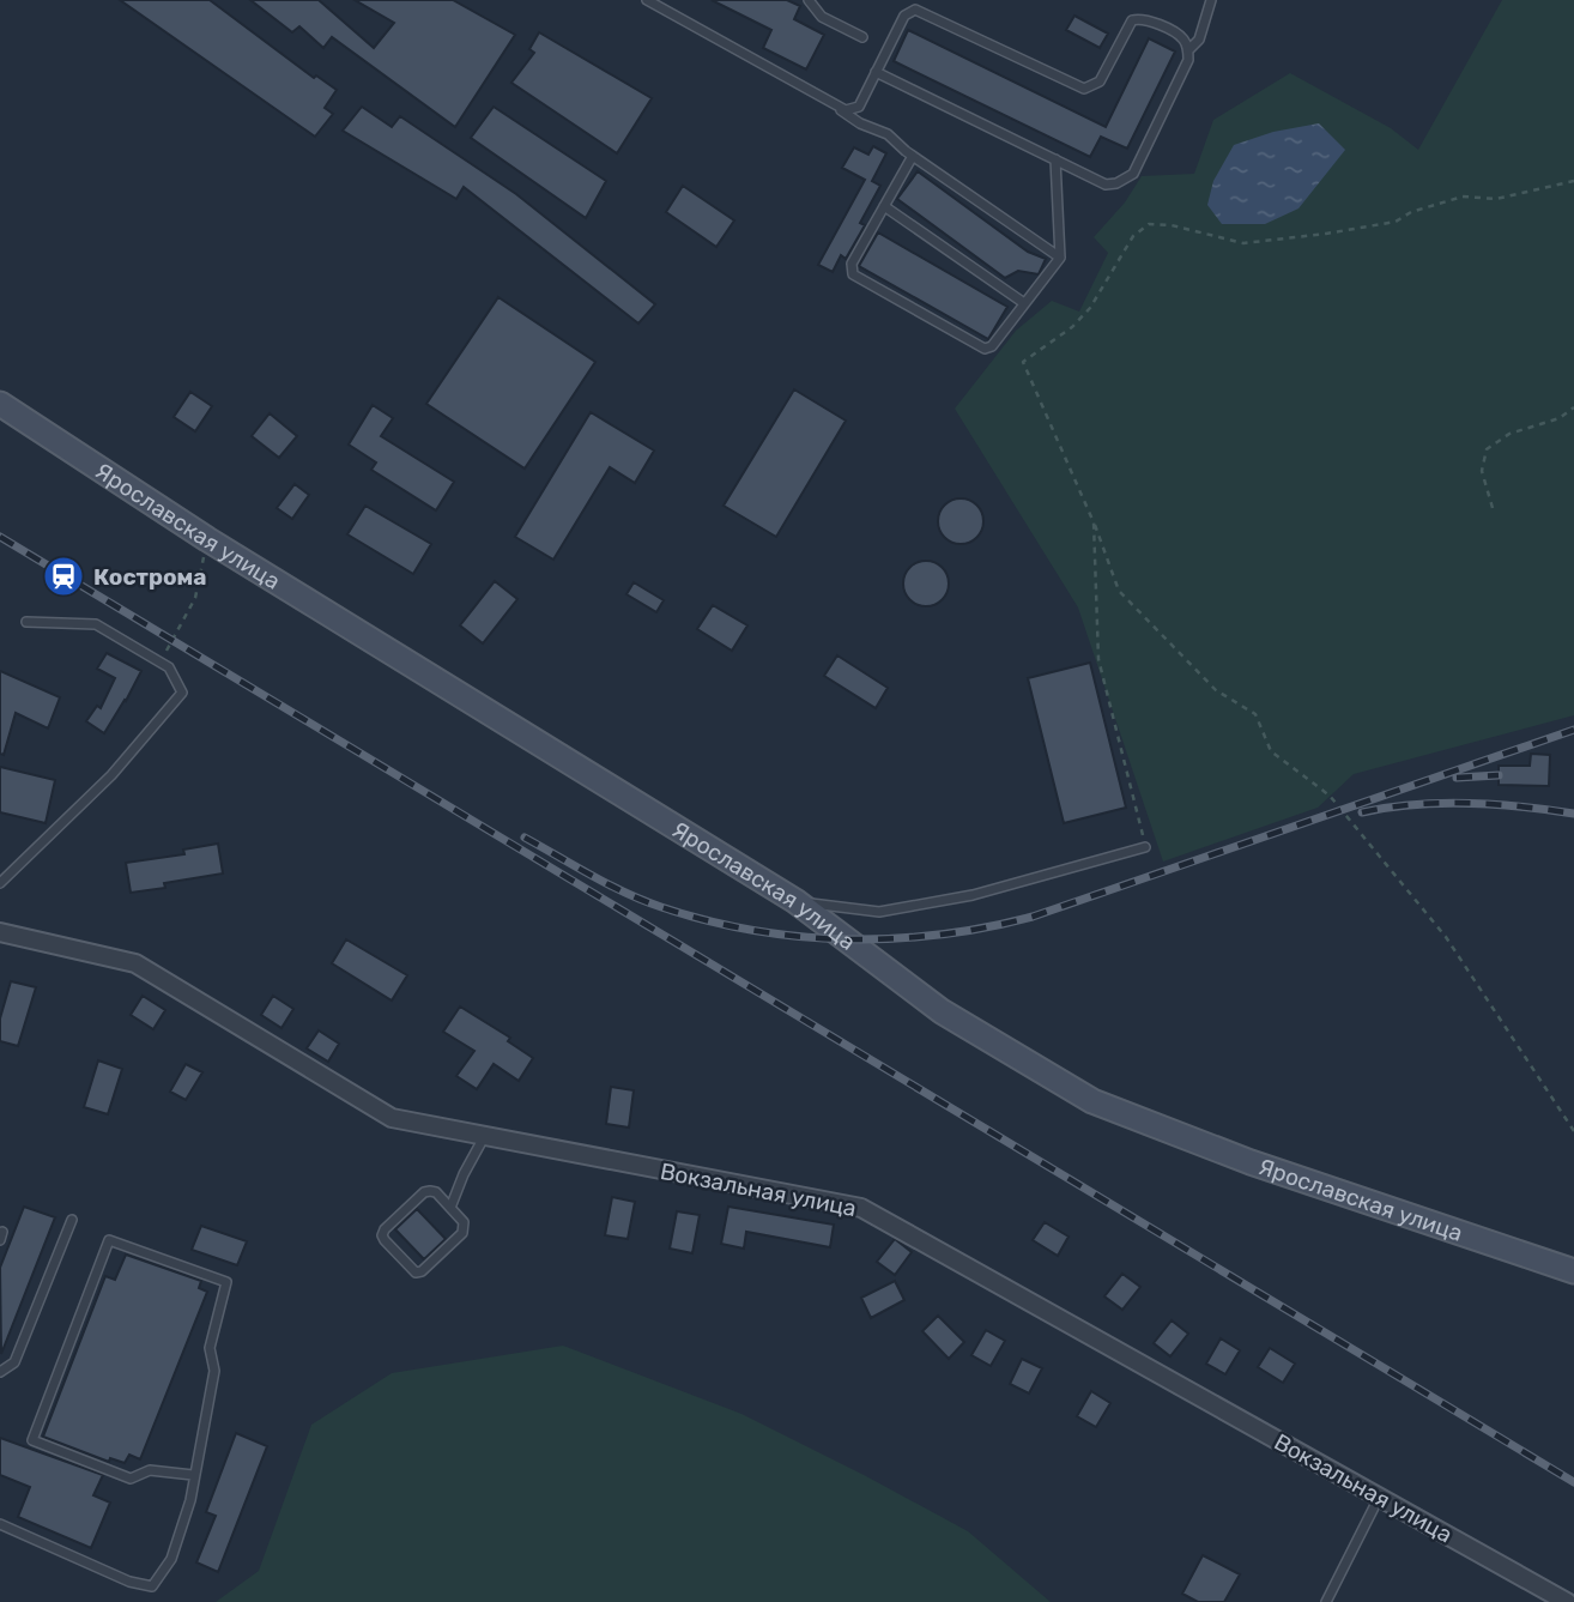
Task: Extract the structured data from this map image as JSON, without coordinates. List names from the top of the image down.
{
  "streets": {
    "main road": ["Ярославская улица"],
    "street": ["Вокзальная улица"]
  },
  "places": {
    "station": ["Кострома"]
  }
}
